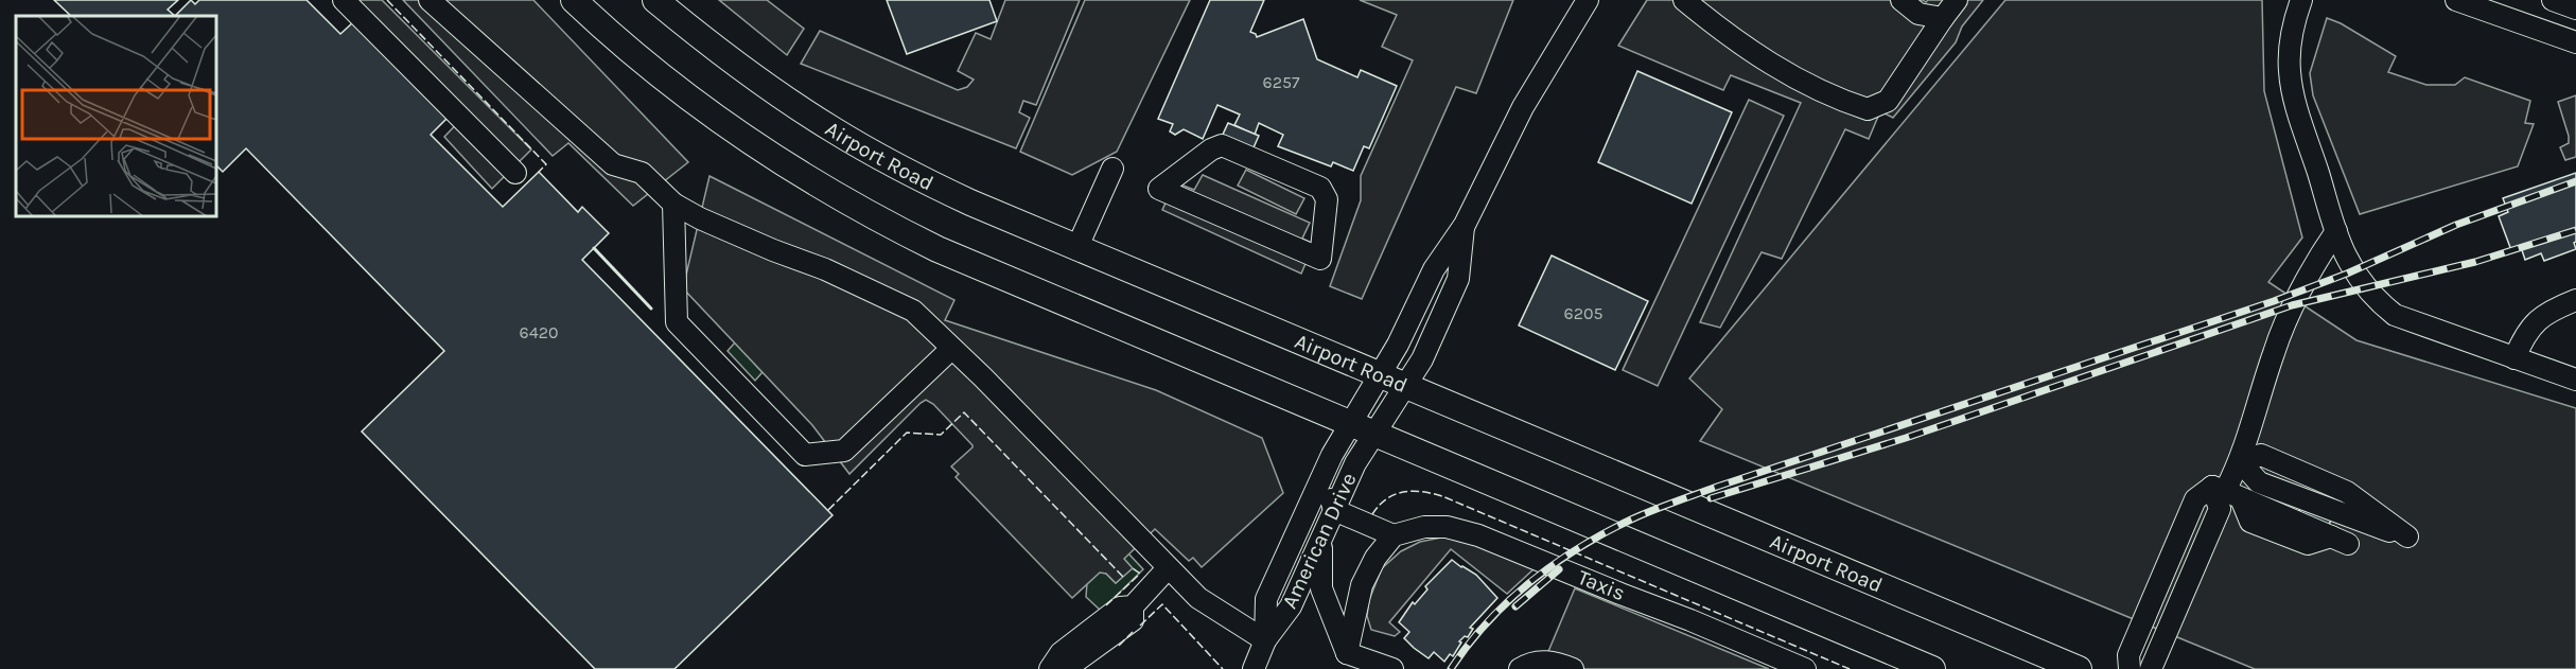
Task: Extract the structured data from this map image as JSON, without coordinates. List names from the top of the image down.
{
  "streets": {
    "main road": ["Airport Road"],
    "street": ["American Drive", "Taxis"]
  },
  "crossings": [
    ["Airport Road", "American Drive"]
  ],
  "house_numbers": ["6257", "6205", "6420"]
}
